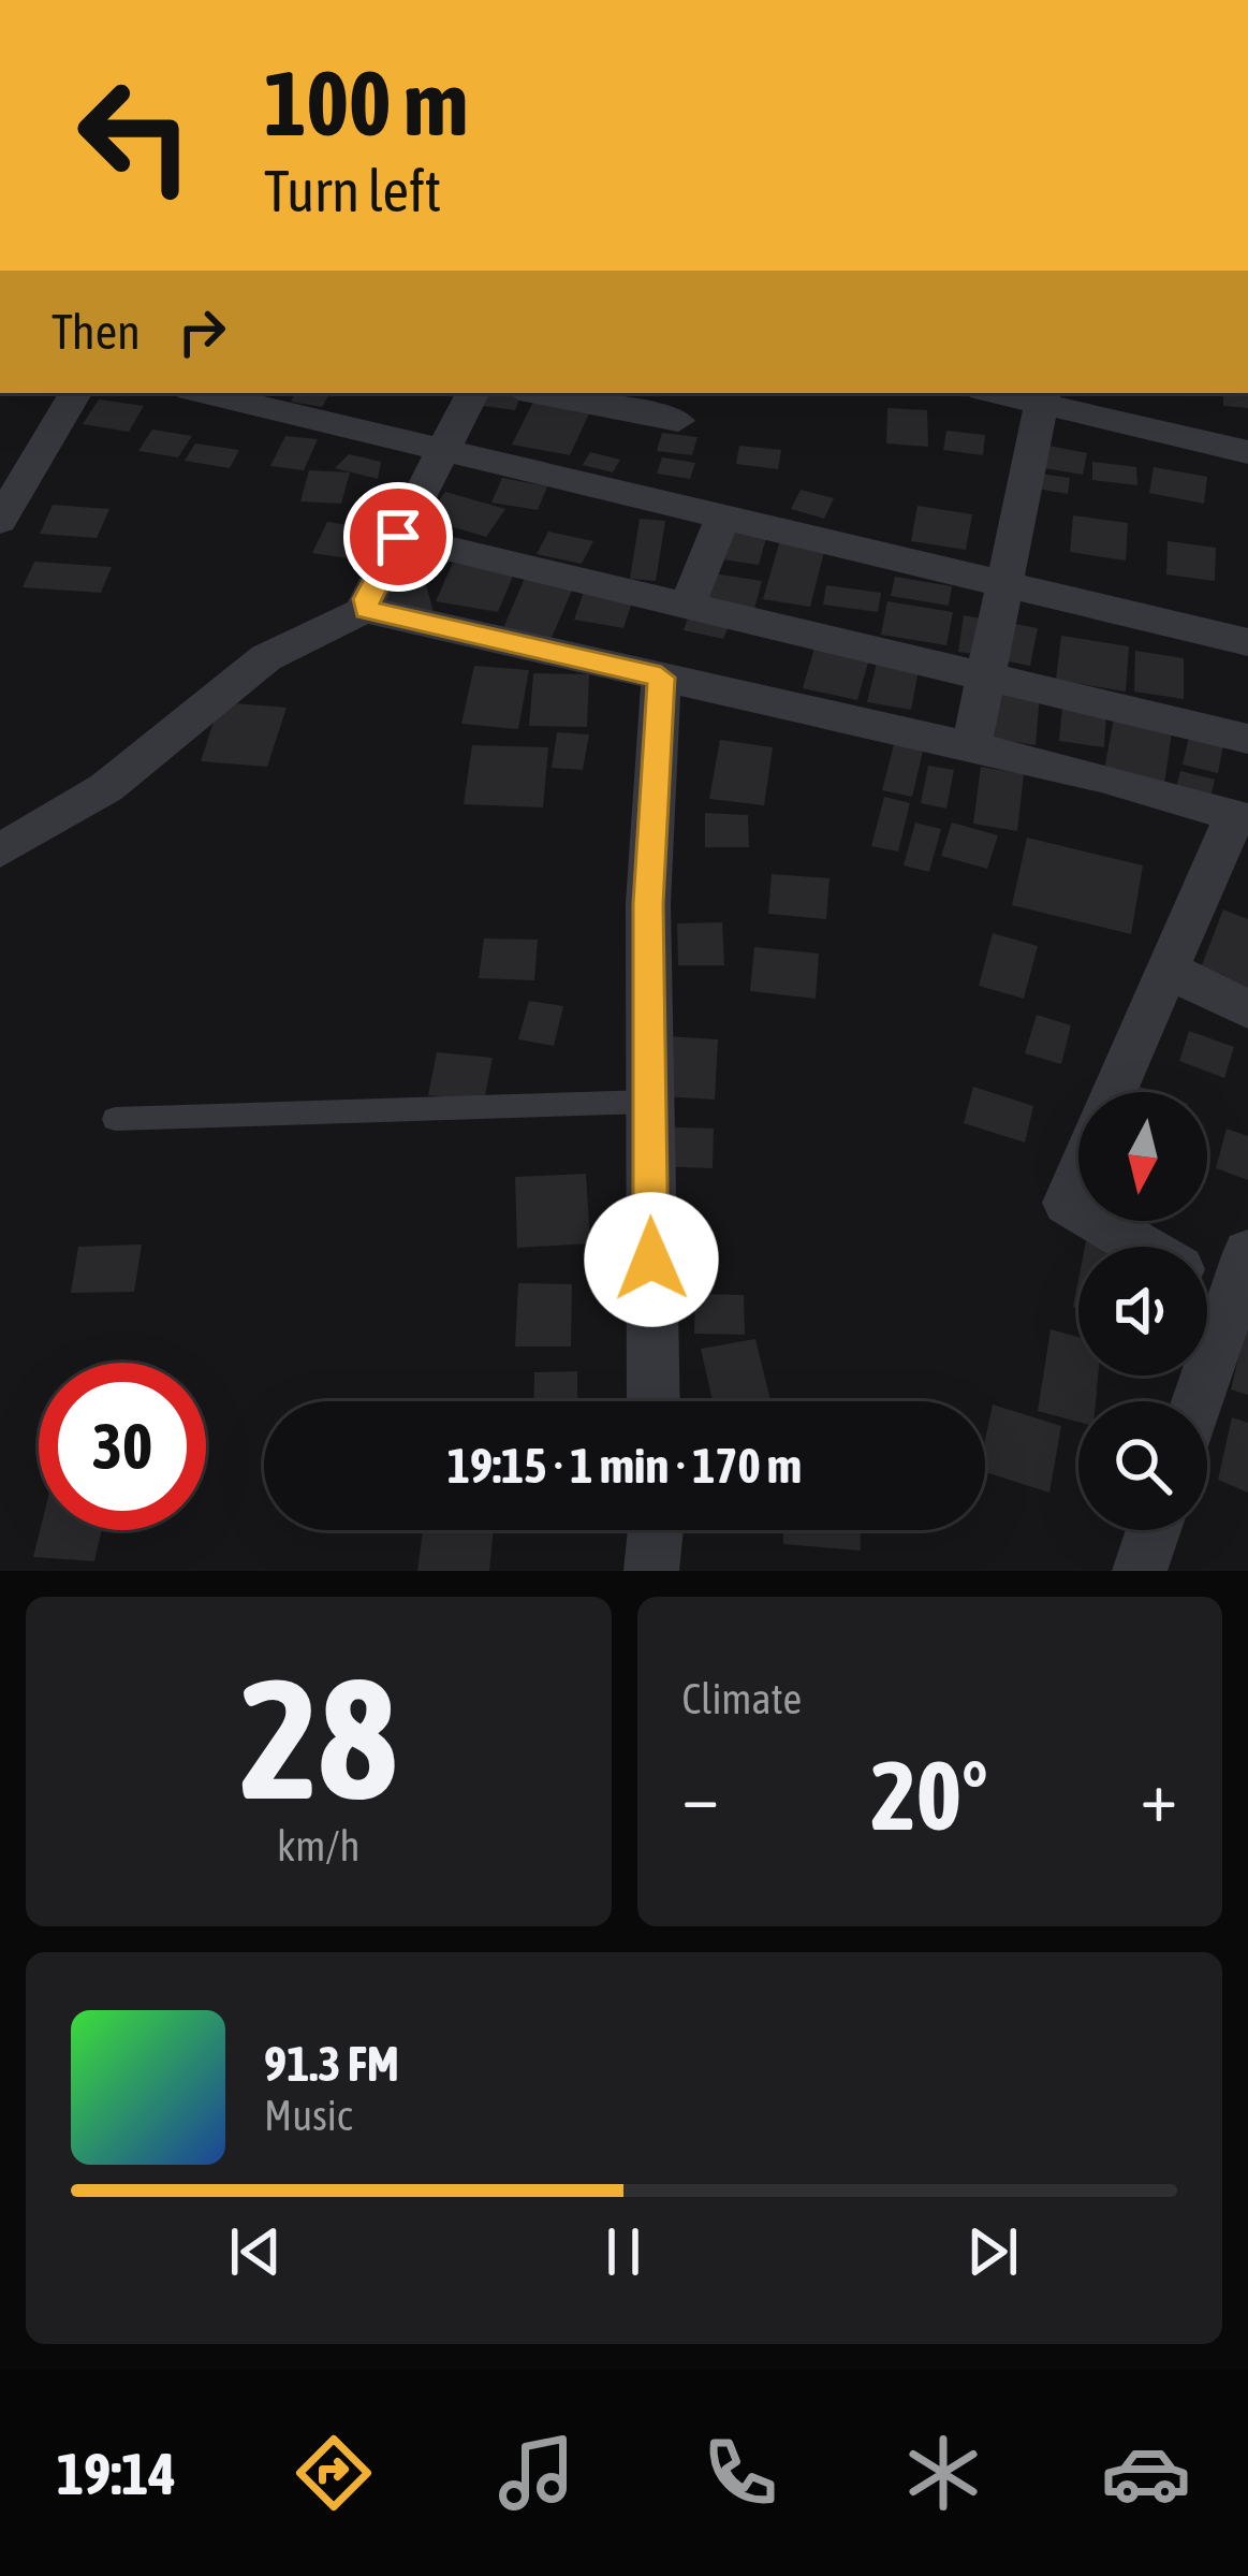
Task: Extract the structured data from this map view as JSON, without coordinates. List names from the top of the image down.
{
  "north": "bottom",
  "page": {
    "turn": ["100 m", "Turn left"],
    "then": "Then",
    "limit": "30",
    "trip": "19:15 · 1 min · 170 m",
    "tile": [
      ["28", "km/h"],
      "Climate"
    ],
    "heat": ["−", "20°", "+"],
    "song": ["91.3 FM", "Music"],
    "tabs": "19:14"
  }
}
